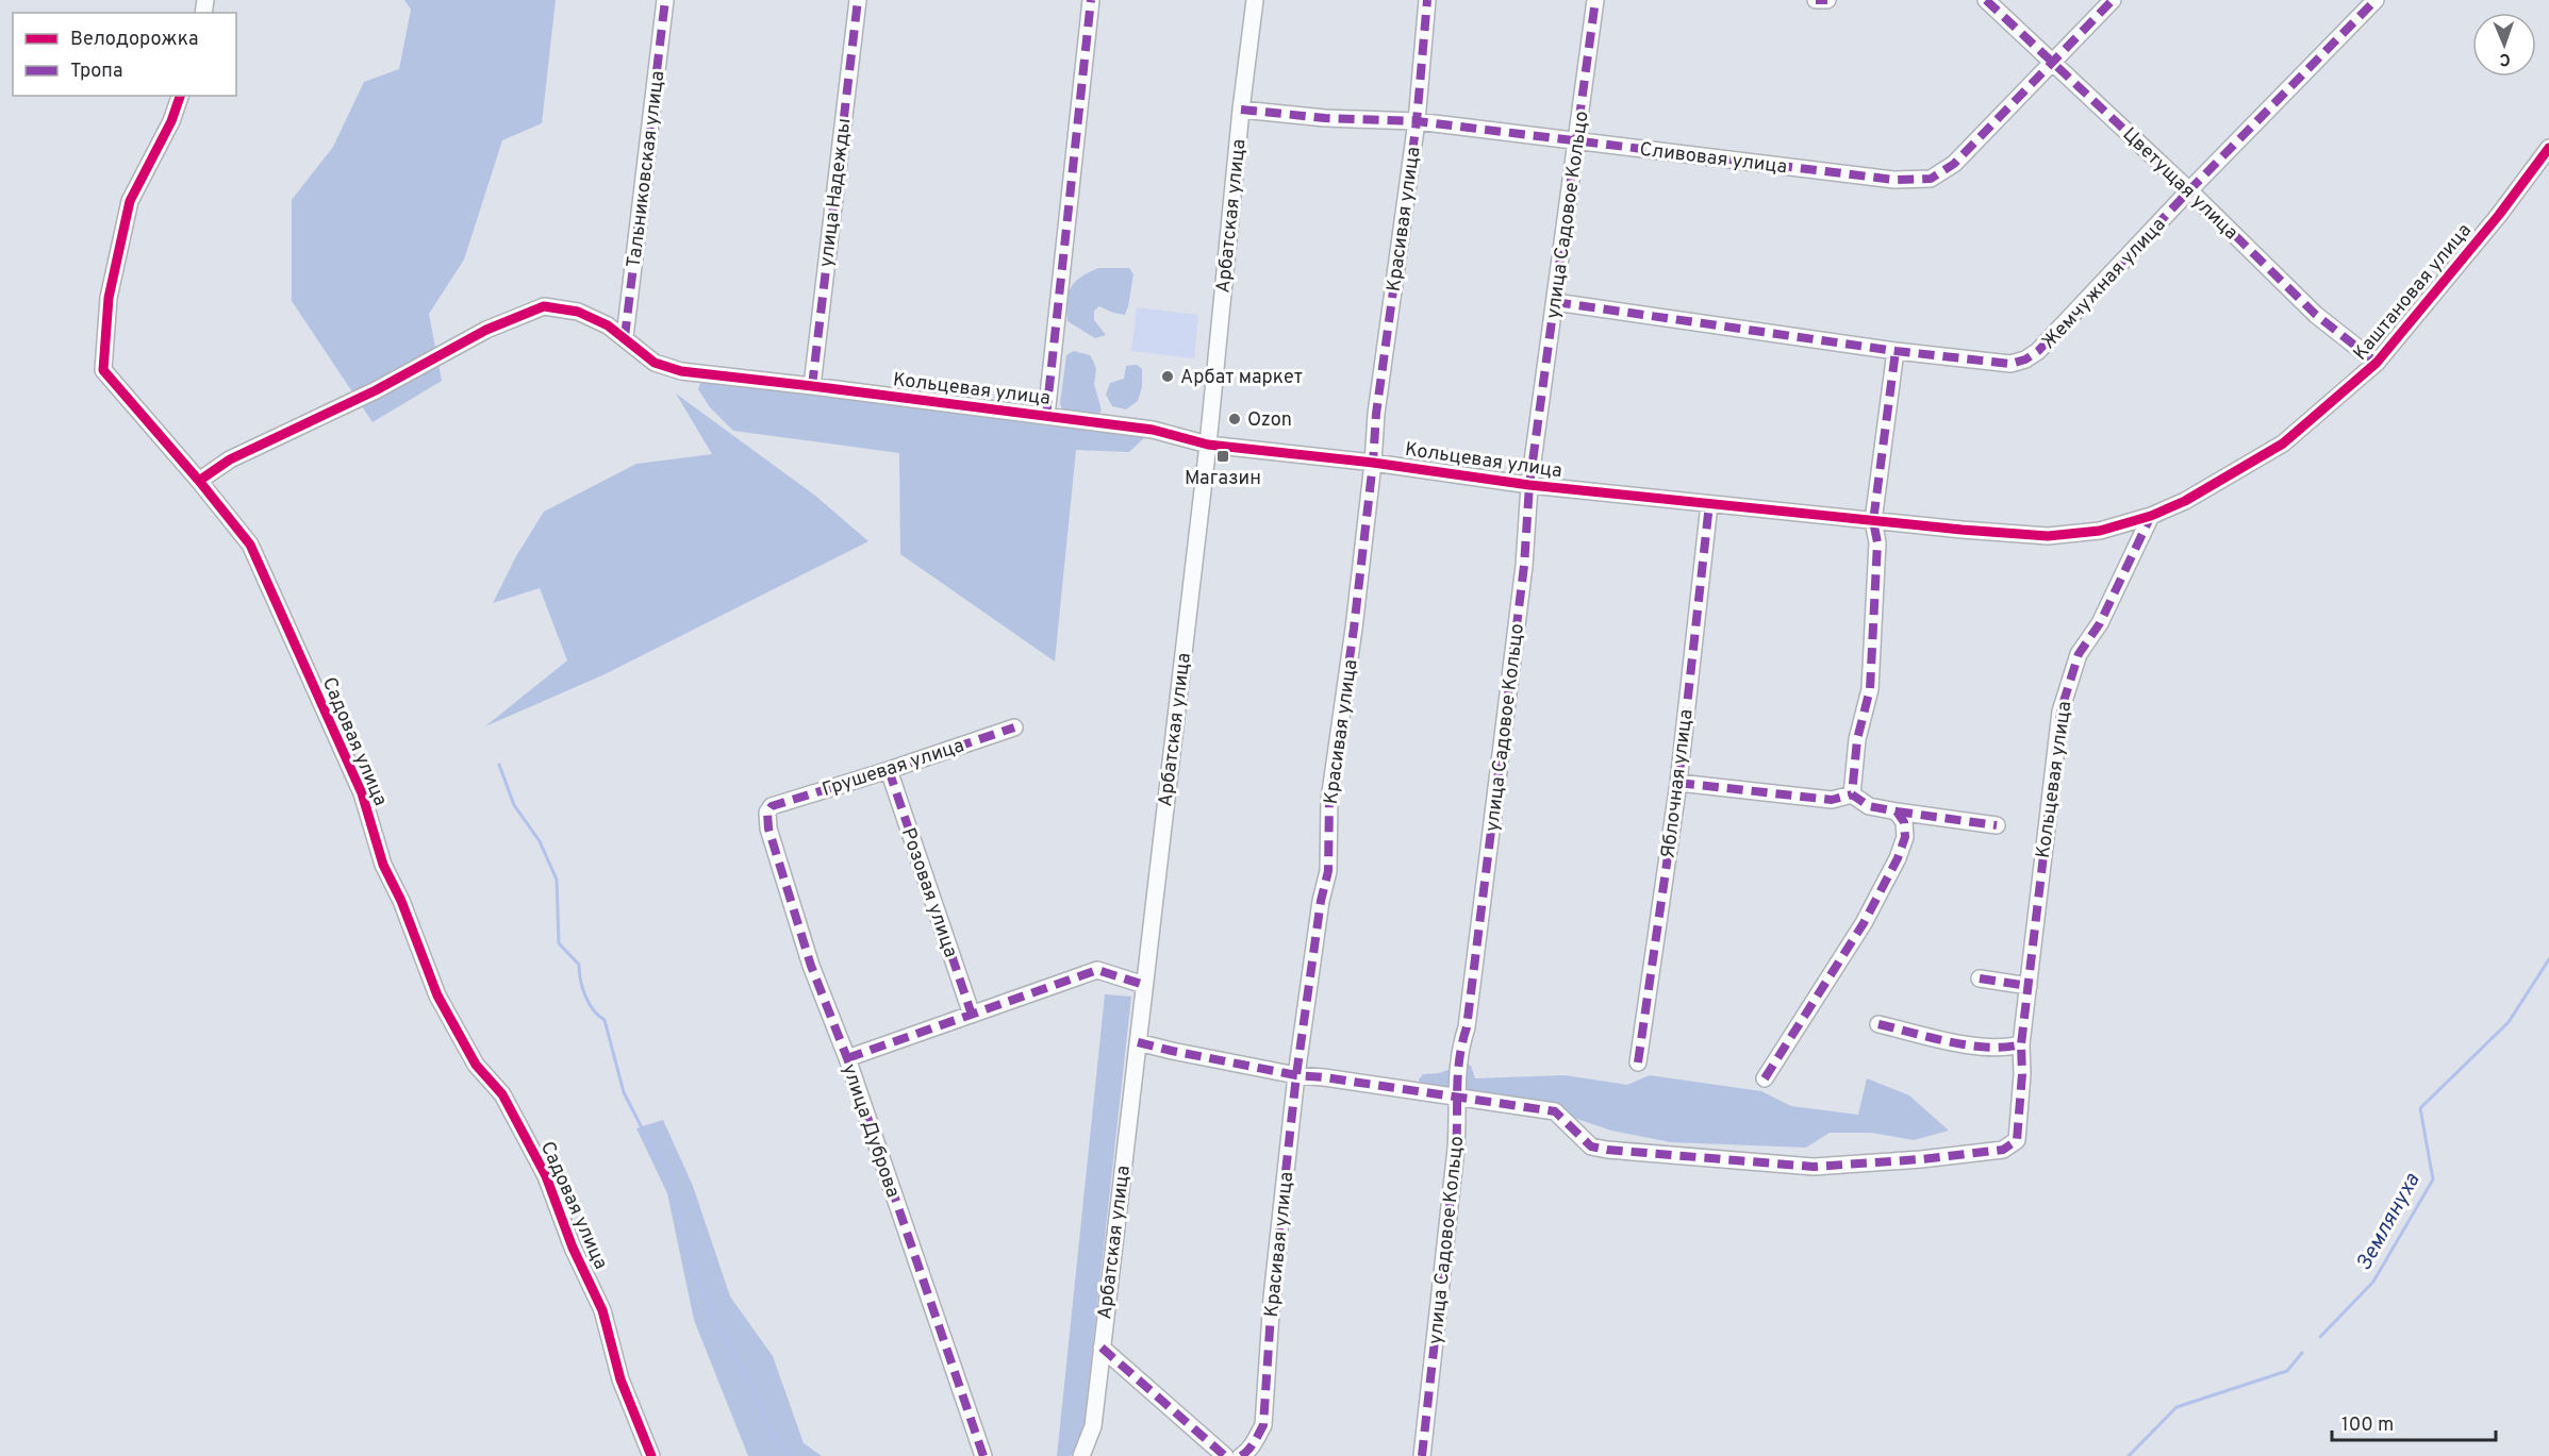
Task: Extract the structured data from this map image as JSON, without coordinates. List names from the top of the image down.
{
  "streets": {
    "street": [
      "Сливовая улица",
      "Тальниковская улица",
      "Цветущая улица",
      "улица Надежды",
      "улица Садовое Кольцо",
      "Арбатская улица",
      "Красивая улица",
      "Жемчужная улица",
      "Каштановая улица",
      "Кольцевая улица",
      "Садовая улица",
      "Грушевая улица",
      "Яблочная улица",
      "Розовая улица",
      "улица Дуброва"
    ]
  },
  "crossings": [
    ["Сливовая улица", "Цветущая улица"],
    ["Сливовая улица", "улица Садовое Кольцо"],
    ["Сливовая улица", "Арбатская улица"],
    ["Сливовая улица", "Красивая улица"],
    ["Тальниковская улица", "Кольцевая улица"],
    ["Цветущая улица", "Жемчужная улица"],
    ["Цветущая улица", "Каштановая улица"],
    ["улица Надежды", "Кольцевая улица"],
    ["улица Садовое Кольцо", "Жемчужная улица"],
    ["улица Садовое Кольцо", "Кольцевая улица"],
    ["Арбатская улица", "Кольцевая улица"],
    ["Красивая улица", "Кольцевая улица"],
    ["Каштановая улица", "Кольцевая улица"],
    ["Кольцевая улица", "Садовая улица"],
    ["Кольцевая улица", "Яблочная улица"],
    ["Грушевая улица", "Розовая улица"],
    ["Грушевая улица", "улица Дуброва"]
  ],
  "water": ["Землянуха"],
  "places": {
    "other": ["Арбат маркет", "Ozon"],
    "transit": ["Магазин"]
  },
  "legend": ["Велодорожка", "Тропа"],
  "scale_bar": "100 m",
  "north": "bottom"
}
